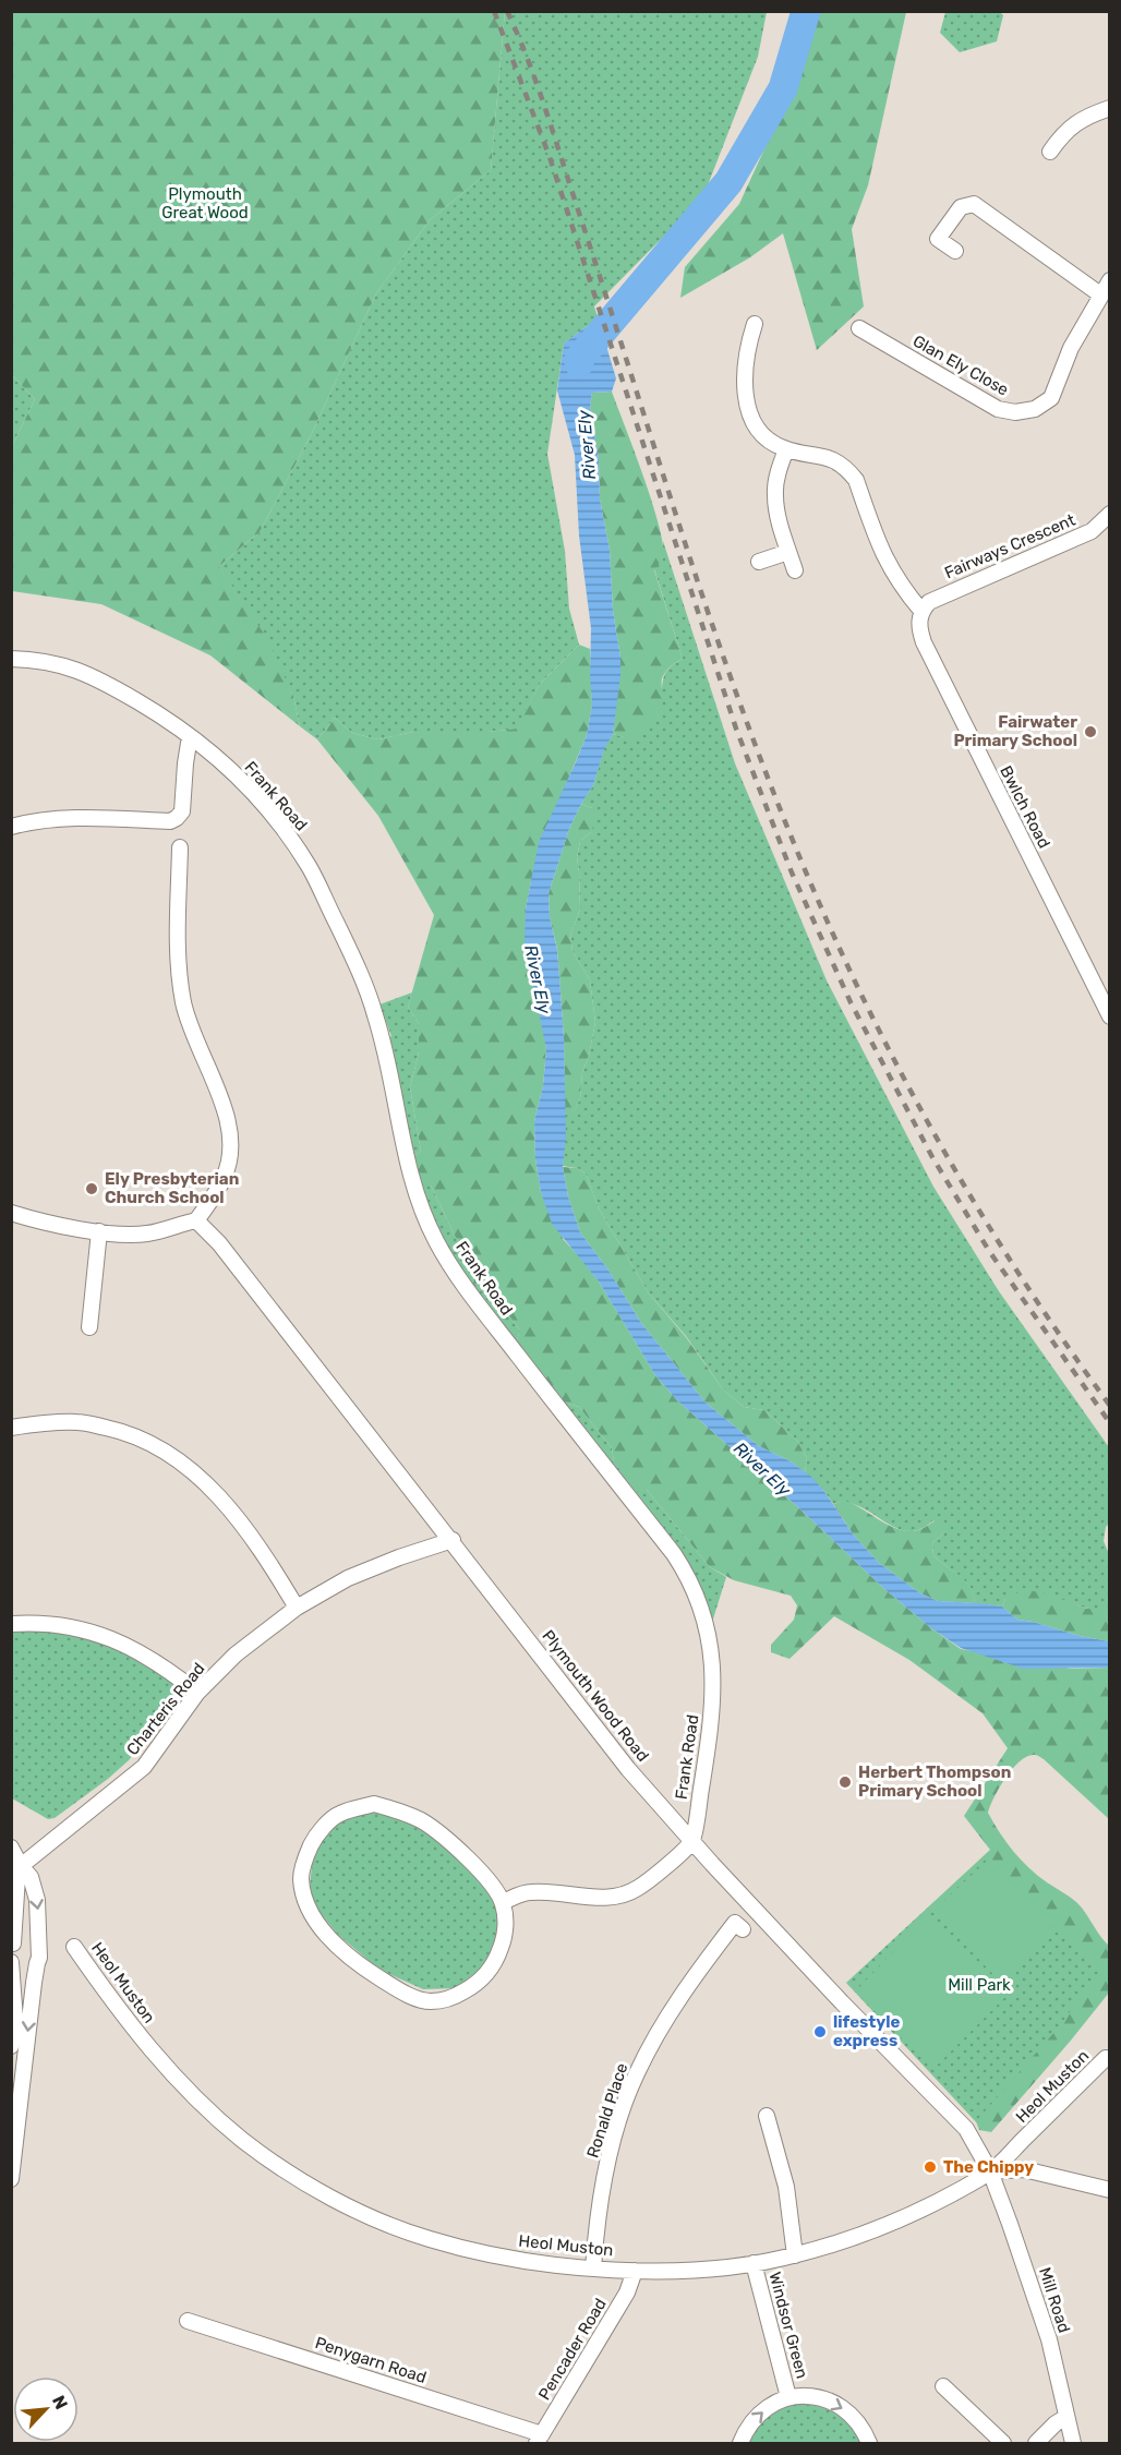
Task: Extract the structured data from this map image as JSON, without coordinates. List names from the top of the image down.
{
  "streets": {
    "street": [
      "Glan Ely Close",
      "Fairways Crescent",
      "Frank Road",
      "Bwlch Road",
      "Plymouth Wood Road",
      "Charteris Road",
      "Heol Muston",
      "Ronald Place",
      "Mill Road",
      "Windsor Green",
      "Pencader Road",
      "Penygarn Road"
    ]
  },
  "crossings": [
    ["Fairways Crescent", "Bwlch Road"],
    ["Frank Road", "Plymouth Wood Road"],
    ["Plymouth Wood Road", "Charteris Road"],
    ["Plymouth Wood Road", "Heol Muston"],
    ["Plymouth Wood Road", "Mill Road"],
    ["Heol Muston", "Ronald Place"],
    ["Heol Muston", "Mill Road"],
    ["Heol Muston", "Windsor Green"],
    ["Heol Muston", "Pencader Road"],
    ["Pencader Road", "Penygarn Road"]
  ],
  "water": ["River Ely"],
  "parks": ["Plymouth Great Wood", "Mill Park"],
  "places": [
    "Fairwater Primary School",
    "Ely Presbyterian Church School",
    "Herbert Thompson Primary School",
    "lifestyle express",
    "The Chippy"
  ],
  "north": "top right"
}
